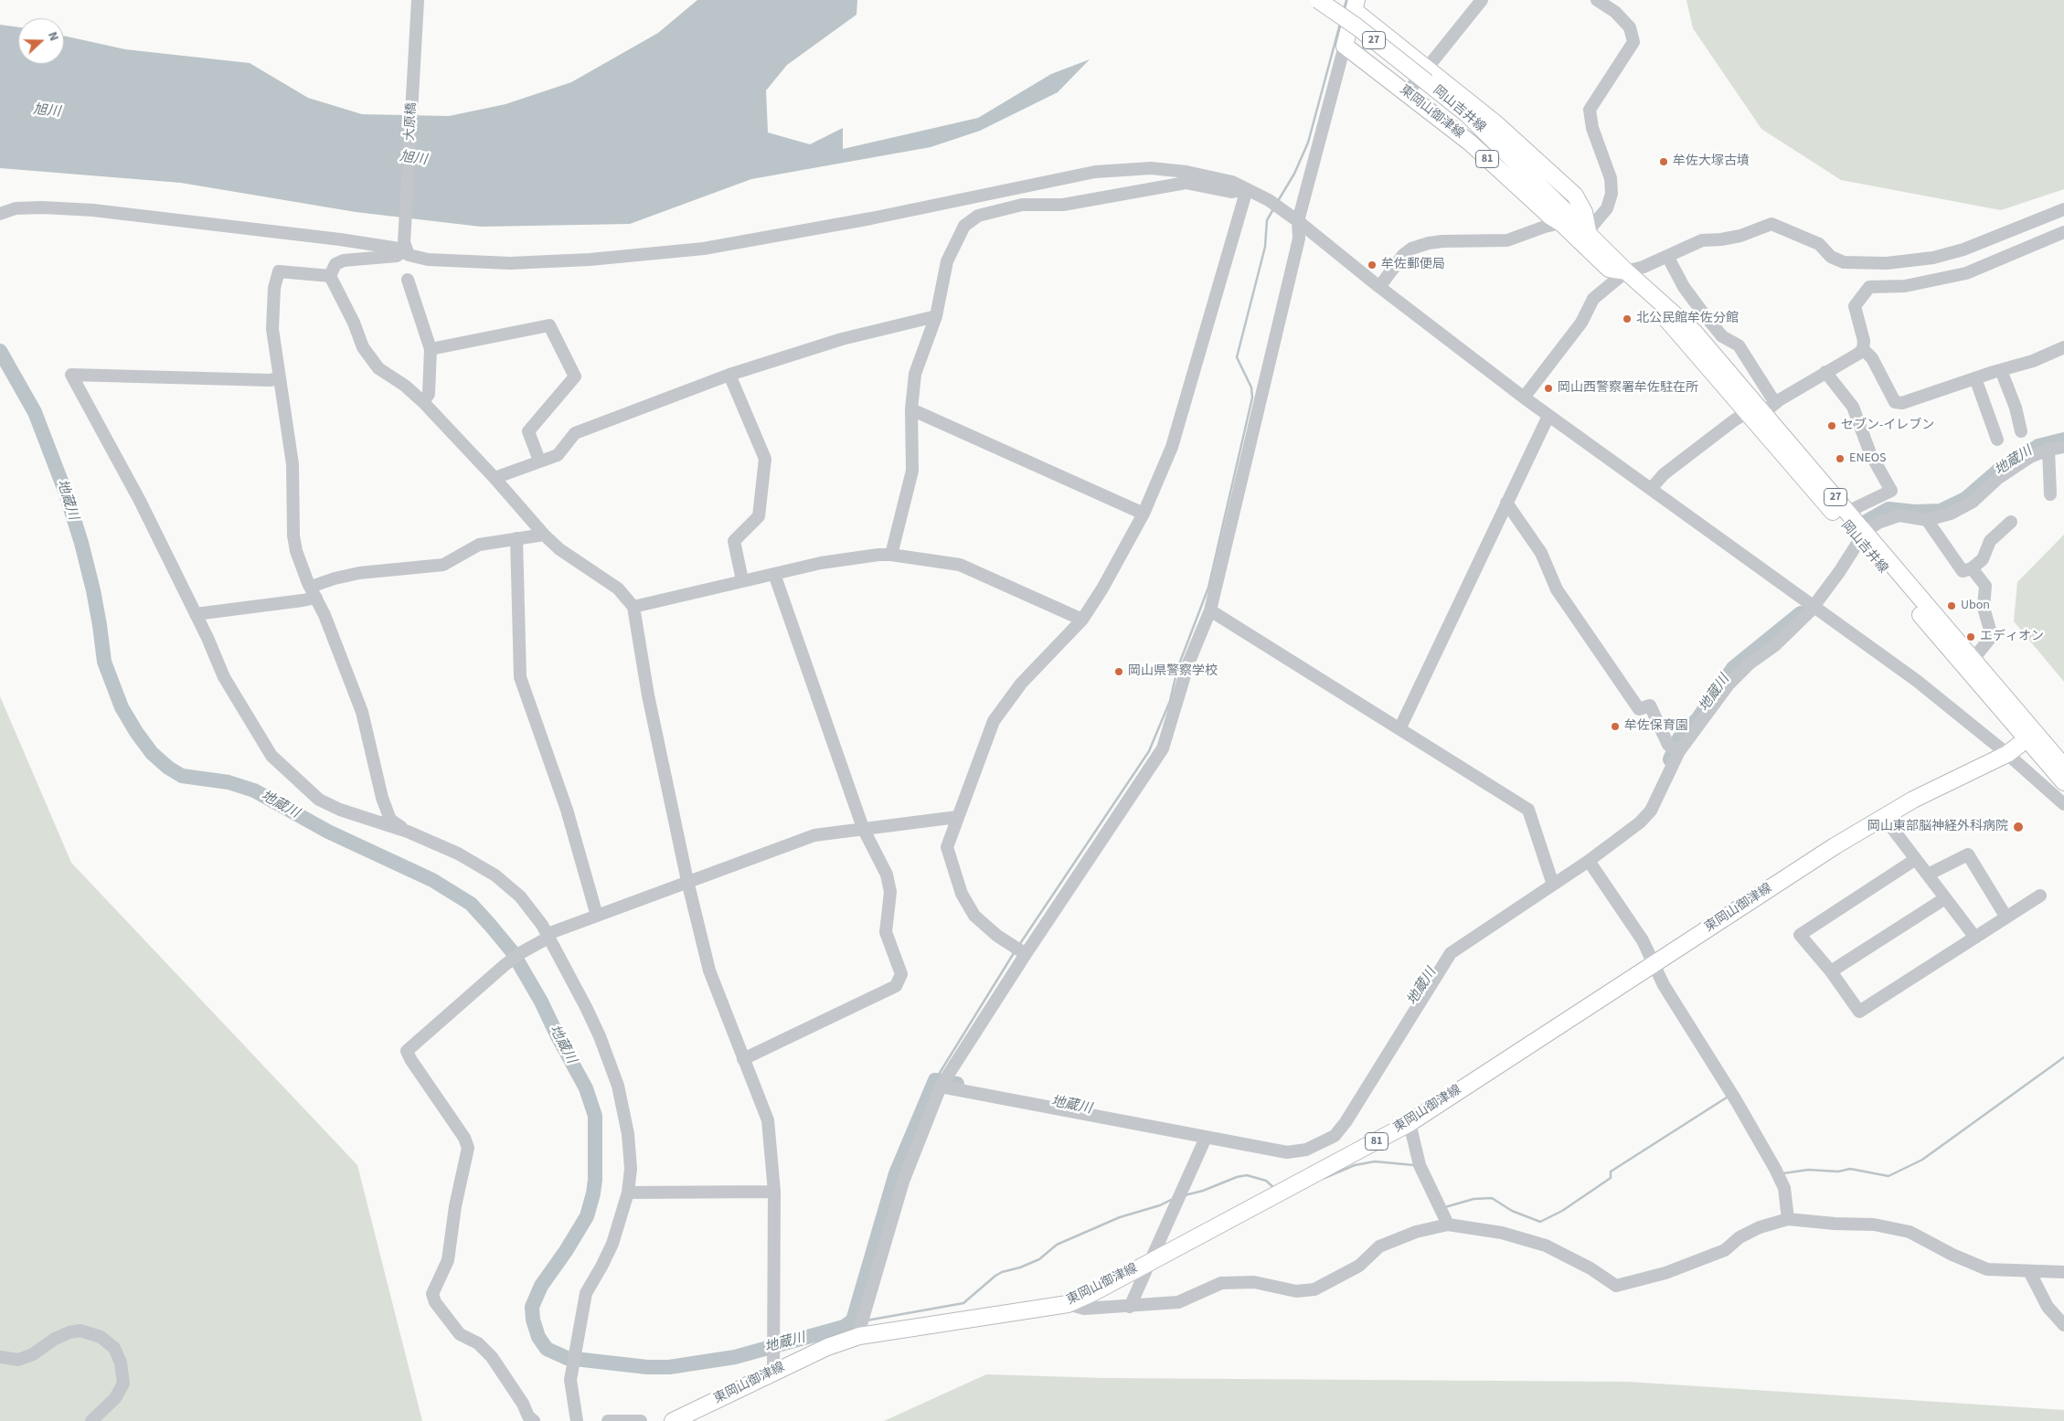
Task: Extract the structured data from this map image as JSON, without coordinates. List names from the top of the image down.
{
  "streets": {
    "main road": [
      "27",
      "岡山吉井線",
      "東岡山御津線",
      "81"
    ],
    "street": ["大原橋"]
  },
  "crossings": [
    ["岡山吉井線", "東岡山御津線"],
    ["岡山吉井線", "81"],
    ["東岡山御津線", "81"]
  ],
  "water": ["旭川", "地蔵川"],
  "places": [
    "牟佐大塚古墳",
    "牟佐郵便局",
    "北公民館牟佐分館",
    "岡山西警察署牟佐駐在所",
    "セブン-イレブン",
    "ENEOS",
    "Ubon",
    "エディオン",
    "岡山県警察学校",
    "牟佐保育園",
    "岡山東部脳神経外科病院"
  ],
  "north": "right"
}
